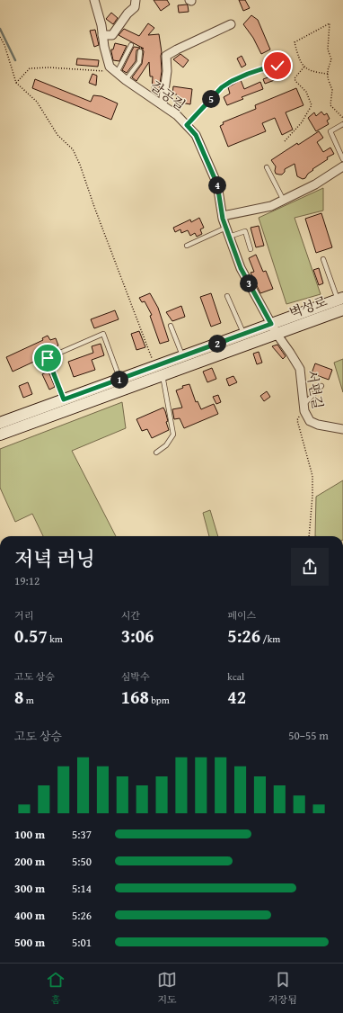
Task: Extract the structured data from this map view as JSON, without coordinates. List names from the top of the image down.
{
  "streets": {
    "main road": ["벽성로"],
    "street": ["갈공길", "서편길"]
  },
  "crossings": [
    ["갈공길", "벽성로"],
    ["갈공길", "서편길"],
    ["벽성로", "서편길"]
  ],
  "page": {
    "pins": [
      "5",
      "4",
      "3",
      "2",
      "1"
    ],
    "heading": ["저녁 러닝", "19:12"],
    "stats": [
      ["거리", "0.57 km"],
      ["시간", "3:06"],
      ["페이스", "5:26 /km"],
      ["고도 상승", "8 m"],
      ["심박수", "168 bpm"],
      ["kcal", "42"]
    ],
    "chart": ["고도 상승", "50–55 m"],
    "list": [
      {
        "name": "100 m",
        "note": "5:37"
      },
      {
        "name": "200 m",
        "note": "5:50"
      },
      {
        "name": "300 m",
        "note": "5:14"
      },
      {
        "name": "400 m",
        "note": "5:26"
      },
      {
        "name": "500 m",
        "note": "5:01"
      }
    ],
    "tabs": ["홈", "지도", "저장됨"]
  }
}
